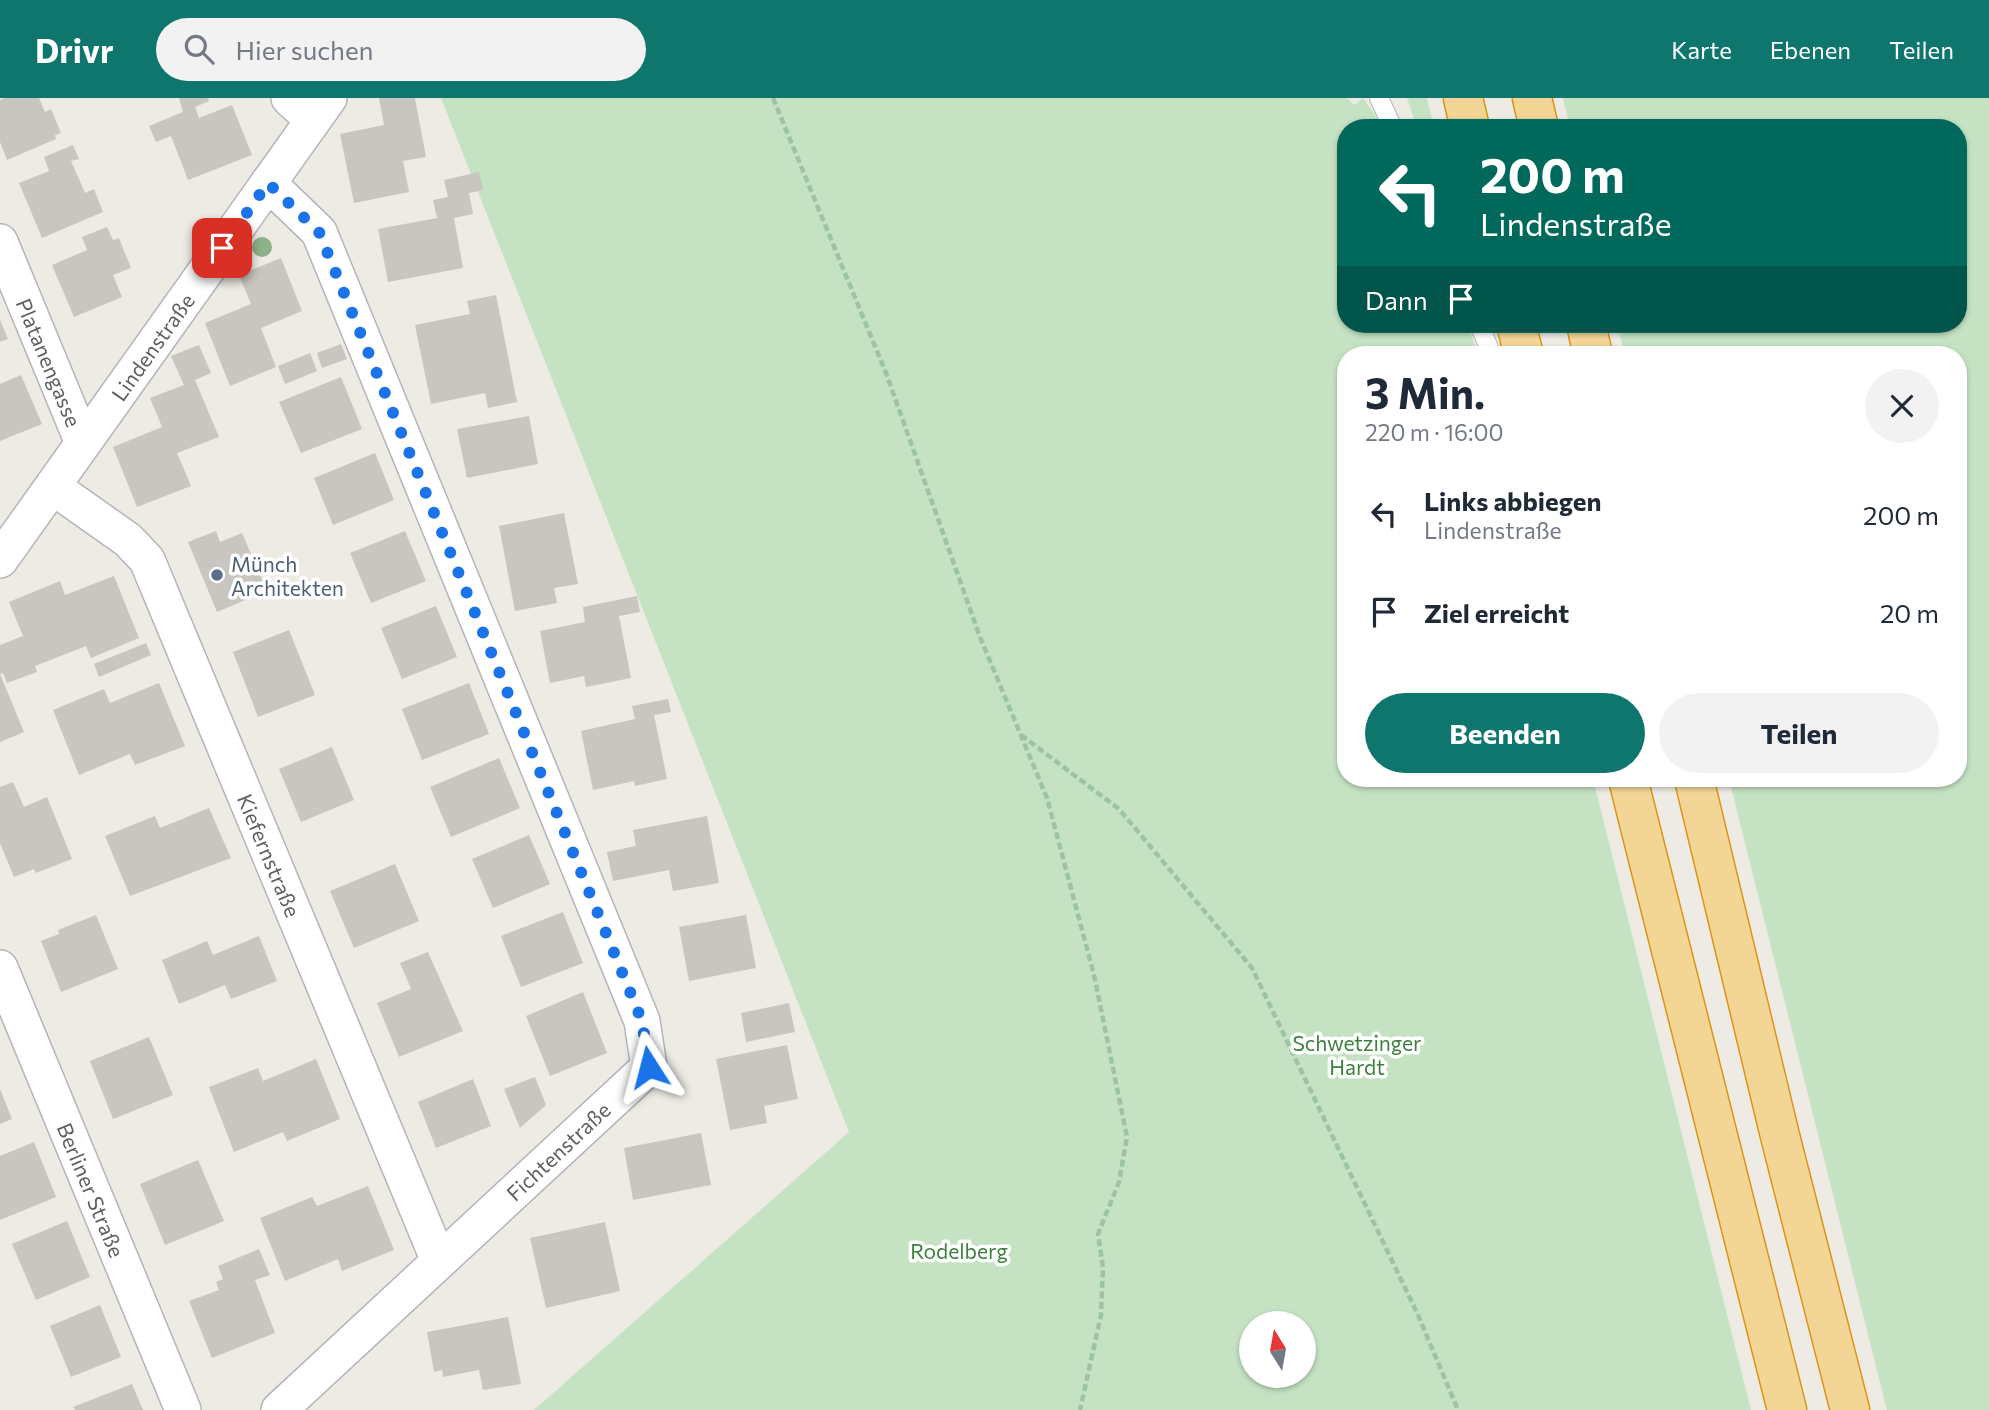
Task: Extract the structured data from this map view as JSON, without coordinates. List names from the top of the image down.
{
  "streets": {
    "street": [
      "Lindenstraße",
      "Platanengasse",
      "Kiefernstraße",
      "Fichtenstraße",
      "Berliner Straße"
    ]
  },
  "crossings": [
    ["Lindenstraße", "Platanengasse"],
    ["Lindenstraße", "Kiefernstraße"],
    ["Lindenstraße", "Fichtenstraße"],
    ["Kiefernstraße", "Fichtenstraße"]
  ],
  "parks": ["Schwetzinger Hardt", "Rodelberg"],
  "places": ["Münch Architekten"],
  "north": "top",
  "page": {
    "header": "Drivr",
    "search": "Hier suchen",
    "nav": ["Karte", "Ebenen", "Teilen"],
    "turn": ["200 m", "Lindenstraße"],
    "then": "Dann",
    "heading": ["3 Min.", "220 m · 16:00"],
    "list": [
      {
        "name": "Links abbiegen",
        "note": "Lindenstraße",
        "value": "200 m"
      },
      {
        "name": "Ziel erreicht",
        "value": "20 m"
      }
    ],
    "buttons": ["Beenden", "Teilen"]
  }
}
